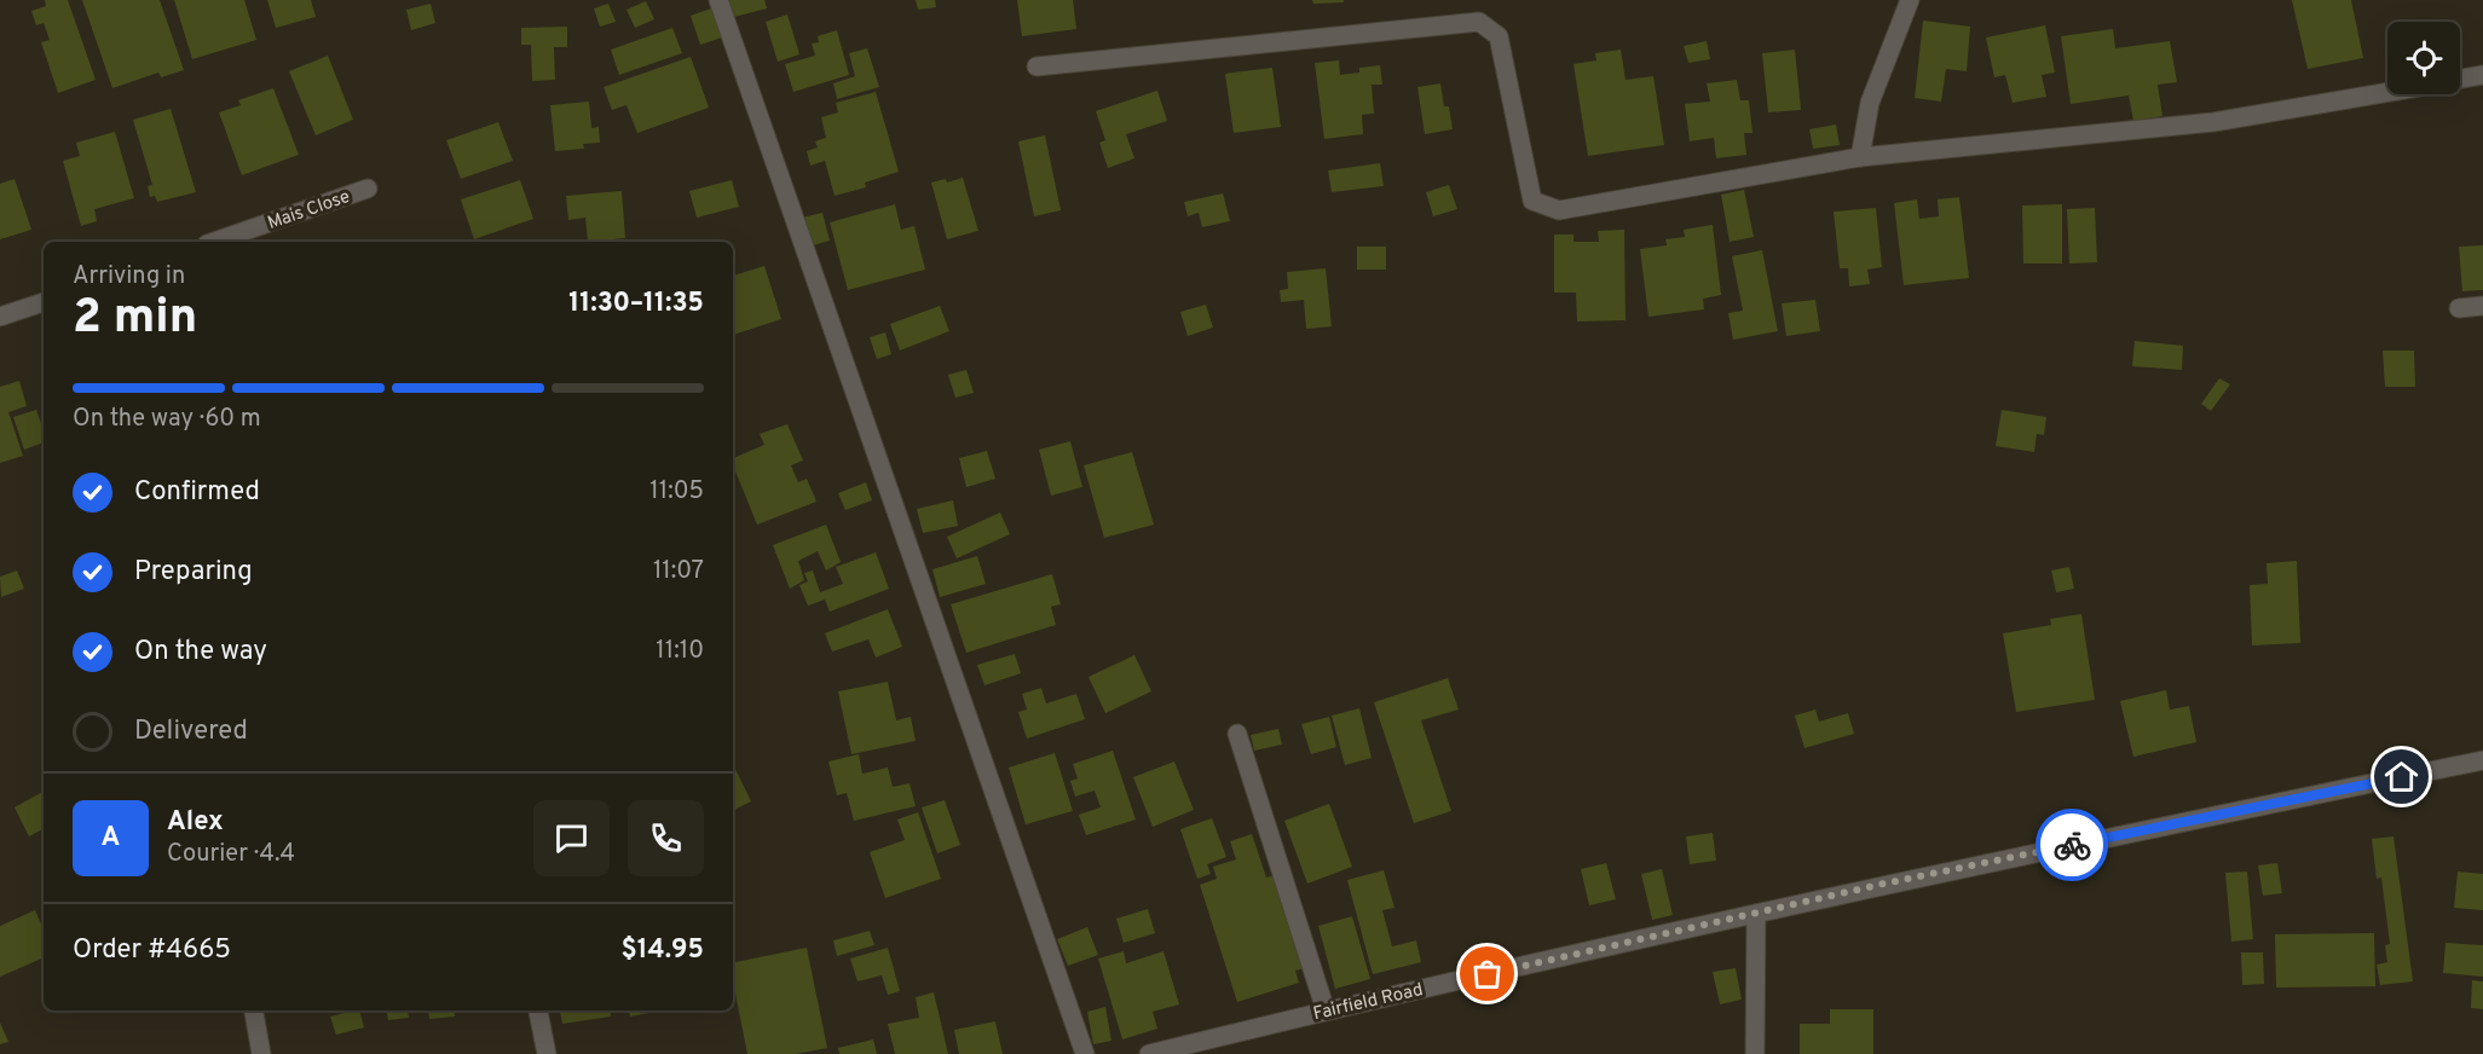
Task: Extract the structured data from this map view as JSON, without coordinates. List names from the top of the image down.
{
  "streets": {
    "street": ["Mais Close", "Fairfield Road"]
  },
  "page": {
    "heading": ["2 min", "Arriving in", "11:30–11:35"],
    "panel": [
      "Alex",
      "Courier · 4.4",
      "Order #4665",
      "$14.95"
    ],
    "bar": "On the way · 60 m",
    "list": [
      ["Confirmed", "11:05"],
      ["Preparing", "11:07"],
      ["On the way", "11:10"],
      "Delivered"
    ],
    "round": "A"
  }
}
